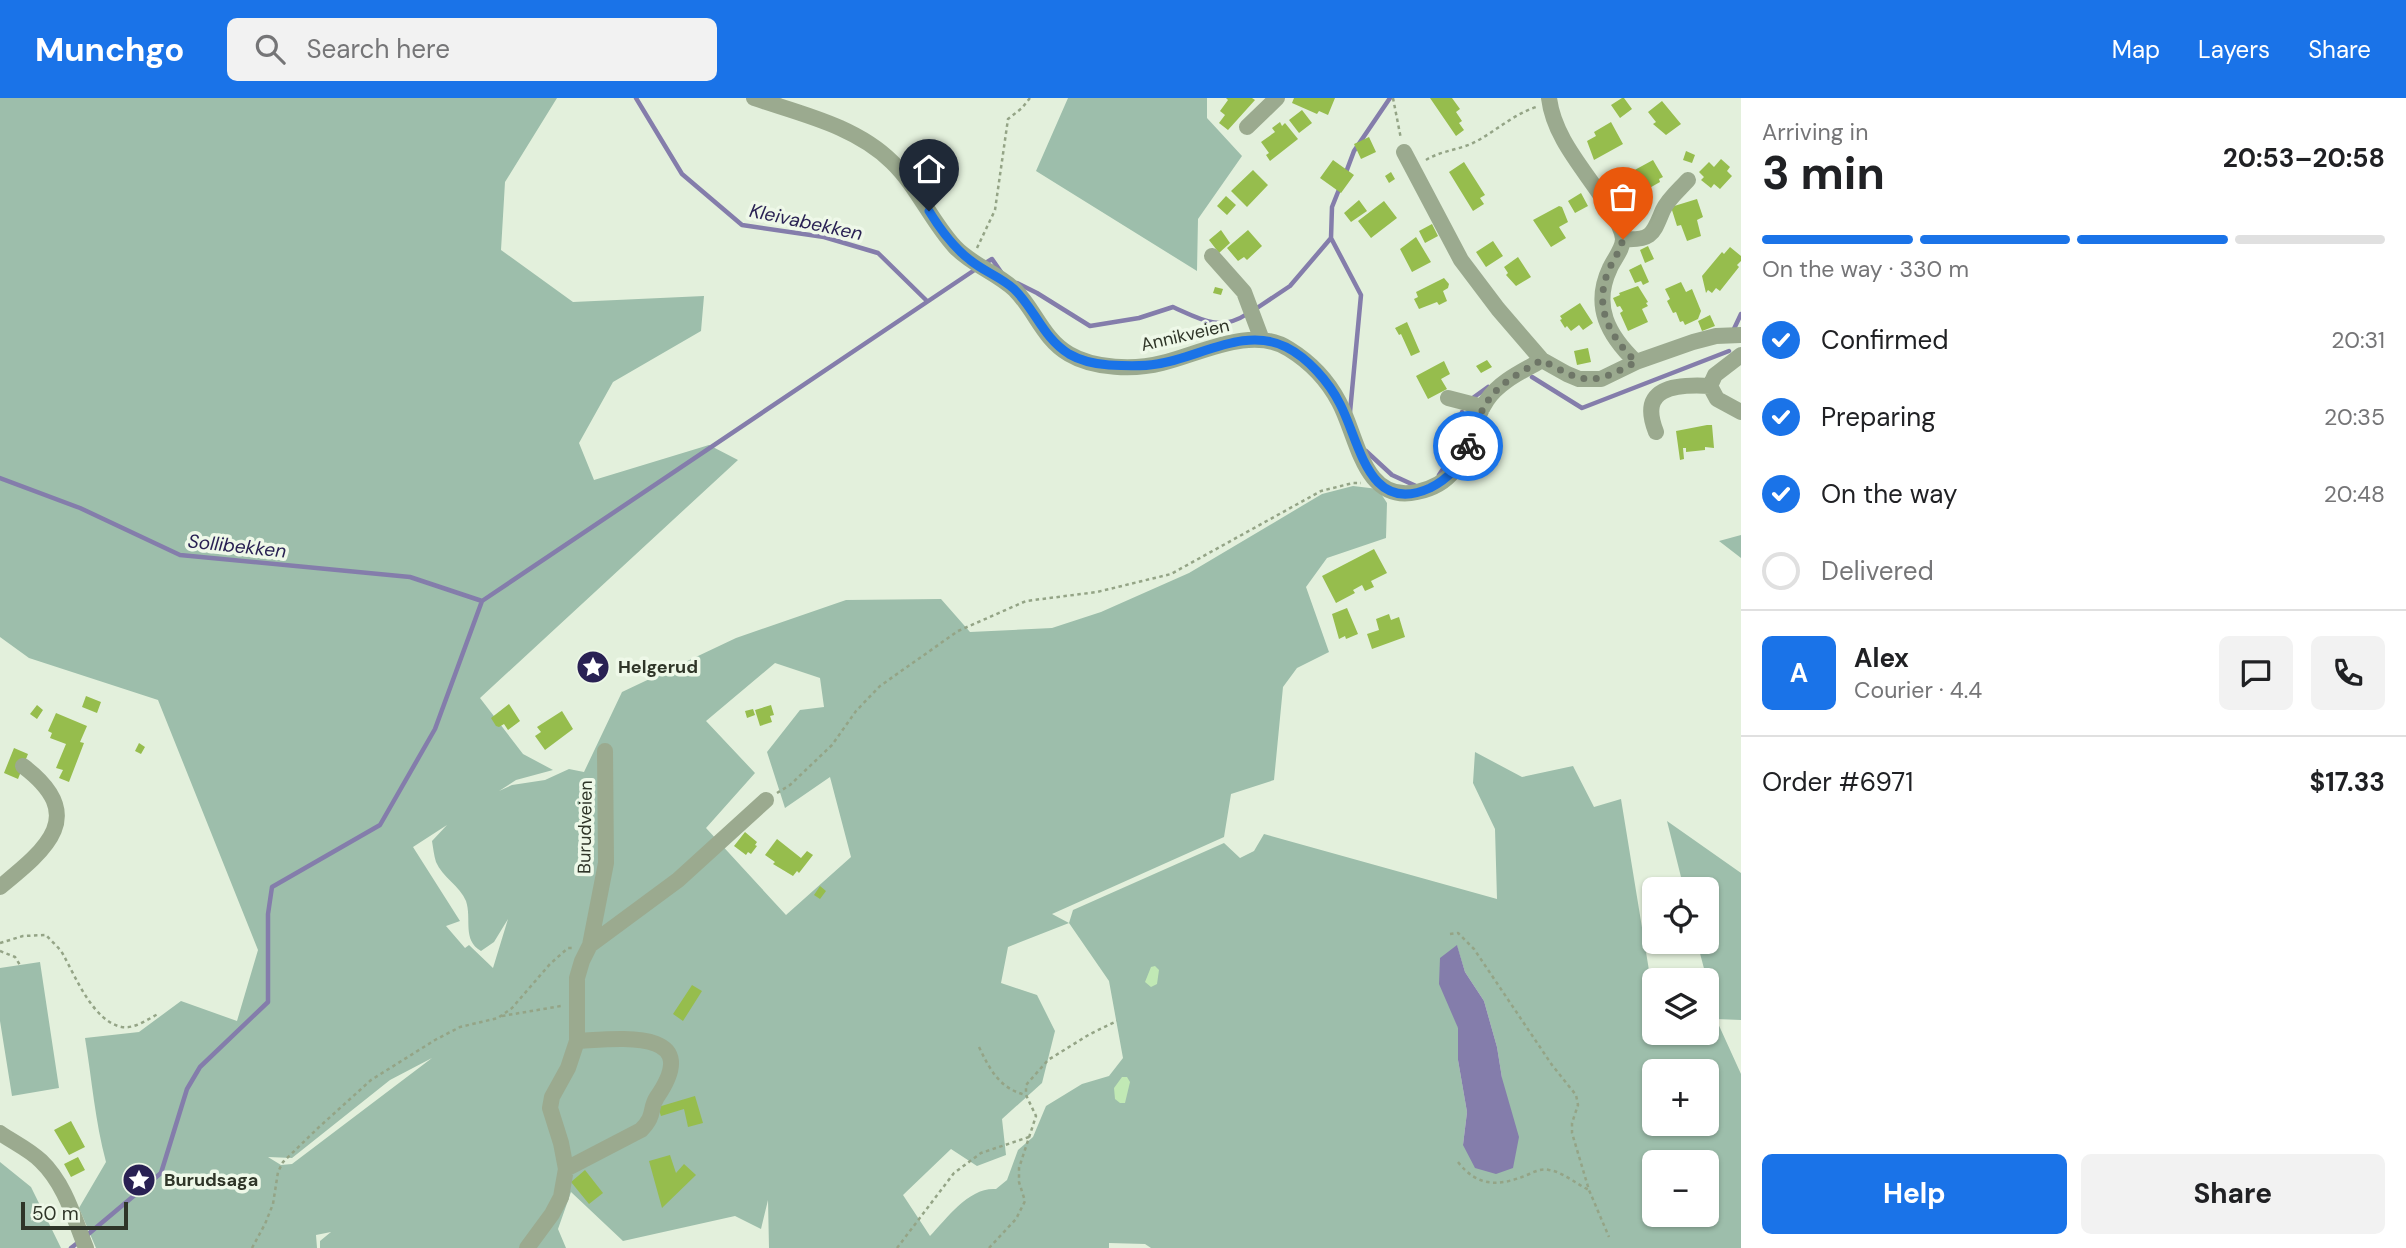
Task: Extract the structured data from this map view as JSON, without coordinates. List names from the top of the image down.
{
  "streets": {
    "street": ["Annikveien", "Burudveien"]
  },
  "water": ["Kleivabekken", "Sollibekken"],
  "places": {
    "place": ["Helgerud", "Burudsaga"]
  },
  "scale_bar": "50 m",
  "page": {
    "header": "Munchgo",
    "search": "Search here",
    "nav": ["Map", "Layers", "Share"],
    "heading": ["3 min", "Arriving in", "20:53–20:58"],
    "panel": [
      "Alex",
      "Courier · 4.4",
      "Order #6971",
      "$17.33"
    ],
    "bar": "On the way · 330 m",
    "list": [
      ["Confirmed", "20:31"],
      ["Preparing", "20:35"],
      ["On the way", "20:48"],
      "Delivered"
    ],
    "round": "A",
    "map_buttons": ["+", "−"],
    "buttons": ["Help", "Share"],
    "scale": "50 m"
  }
}
